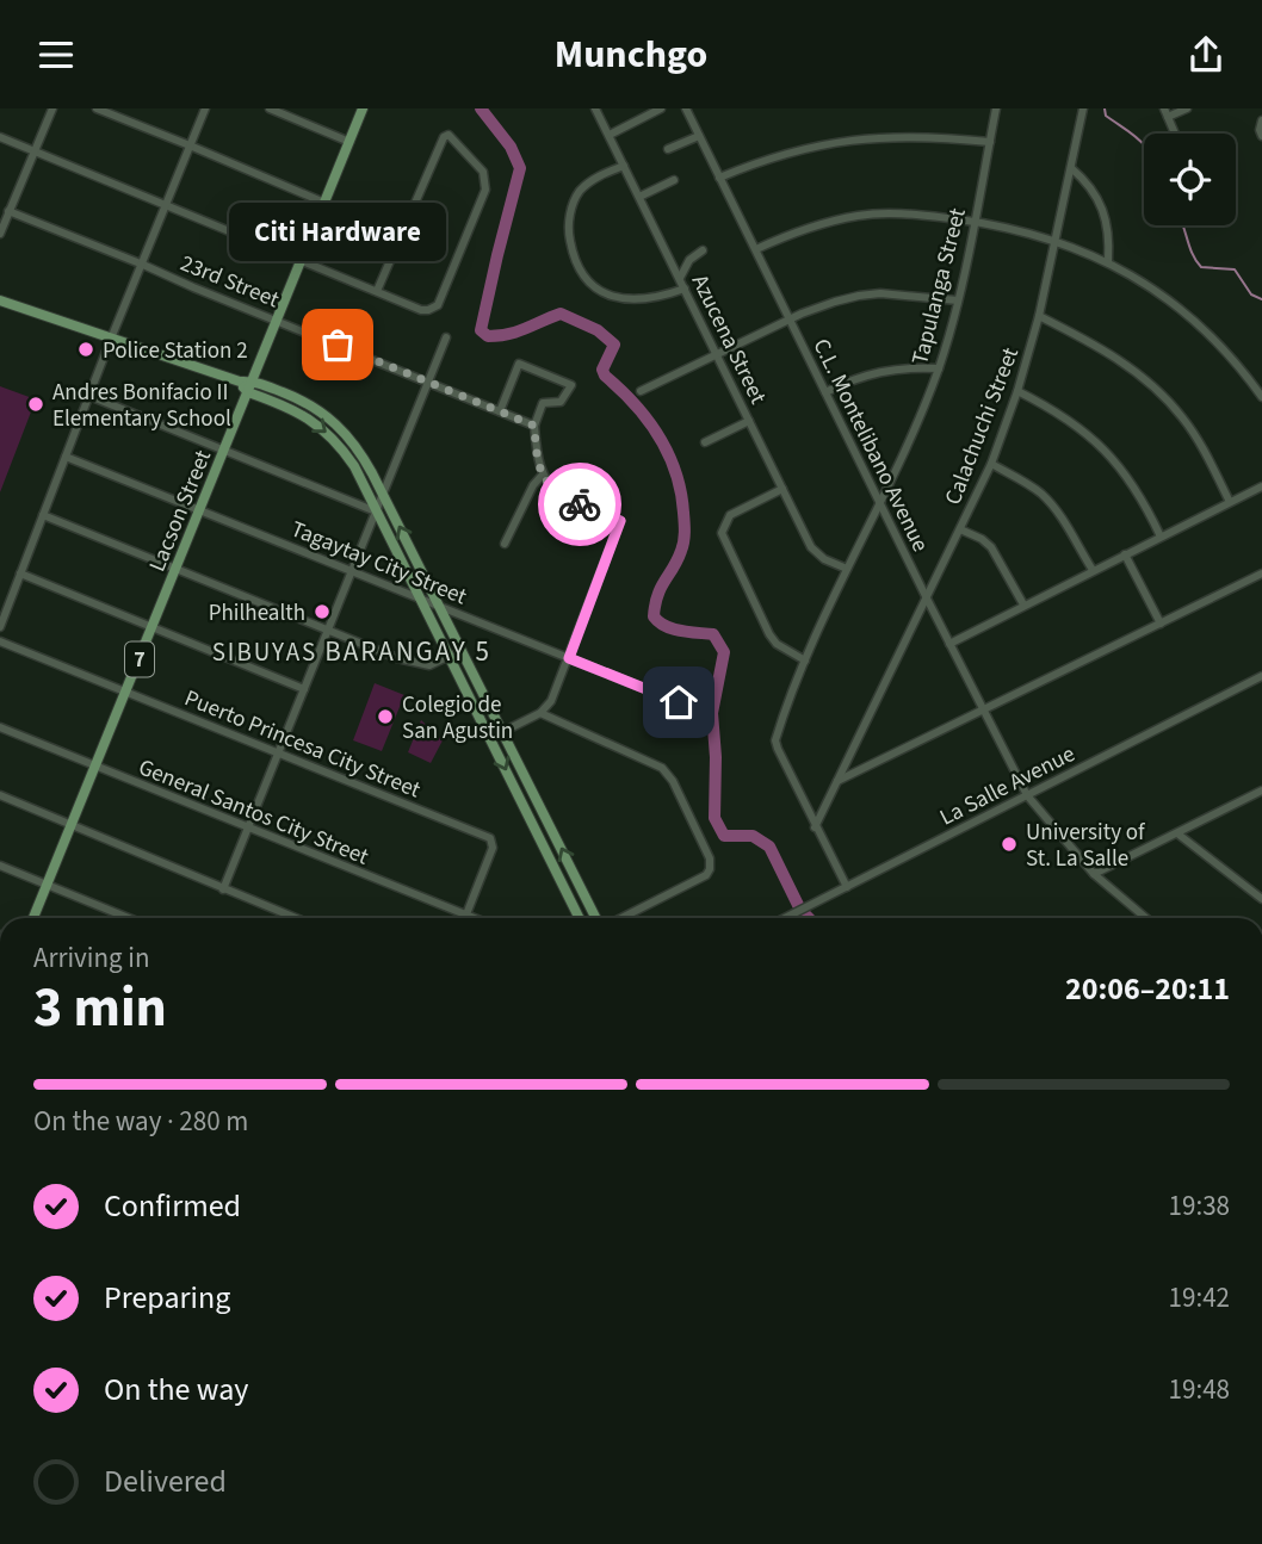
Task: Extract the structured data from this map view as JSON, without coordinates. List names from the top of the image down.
{
  "streets": {
    "main road": ["Lacson Street", "7"],
    "street": [
      "23rd Street",
      "Tapulanga Street",
      "Azucena Street",
      "Calachuchi Street",
      "C.L. Montelibano Avenue",
      "Tagaytay City Street",
      "Puerto Princesa City Street",
      "La Salle Avenue",
      "General Santos City Street"
    ]
  },
  "crossings": [
    ["23rd Street", "Lacson Street"],
    ["Tapulanga Street", "Azucena Street"],
    ["Tapulanga Street", "Calachuchi Street"],
    ["Tapulanga Street", "C.L. Montelibano Avenue"],
    ["Calachuchi Street", "C.L. Montelibano Avenue"],
    ["C.L. Montelibano Avenue", "La Salle Avenue"],
    ["Lacson Street", "Tagaytay City Street"],
    ["Lacson Street", "Puerto Princesa City Street"],
    ["Lacson Street", "General Santos City Street"],
    ["Puerto Princesa City Street", "General Santos City Street"]
  ],
  "districts": ["BARANGAY 5", "SIBUYAS"],
  "places": [
    "Citi Hardware",
    "Police Station 2",
    "Andres Bonifacio II Elementary School",
    "Philhealth",
    "Colegio de San Agustin",
    "University of St. La Salle"
  ],
  "page": {
    "header": "Munchgo",
    "bubble": "Citi Hardware",
    "heading": ["3 min", "Arriving in", "20:06–20:11"],
    "bar": "On the way · 280 m",
    "list": [
      ["Confirmed", "19:38"],
      ["Preparing", "19:42"],
      ["On the way", "19:48"],
      "Delivered"
    ]
  }
}
